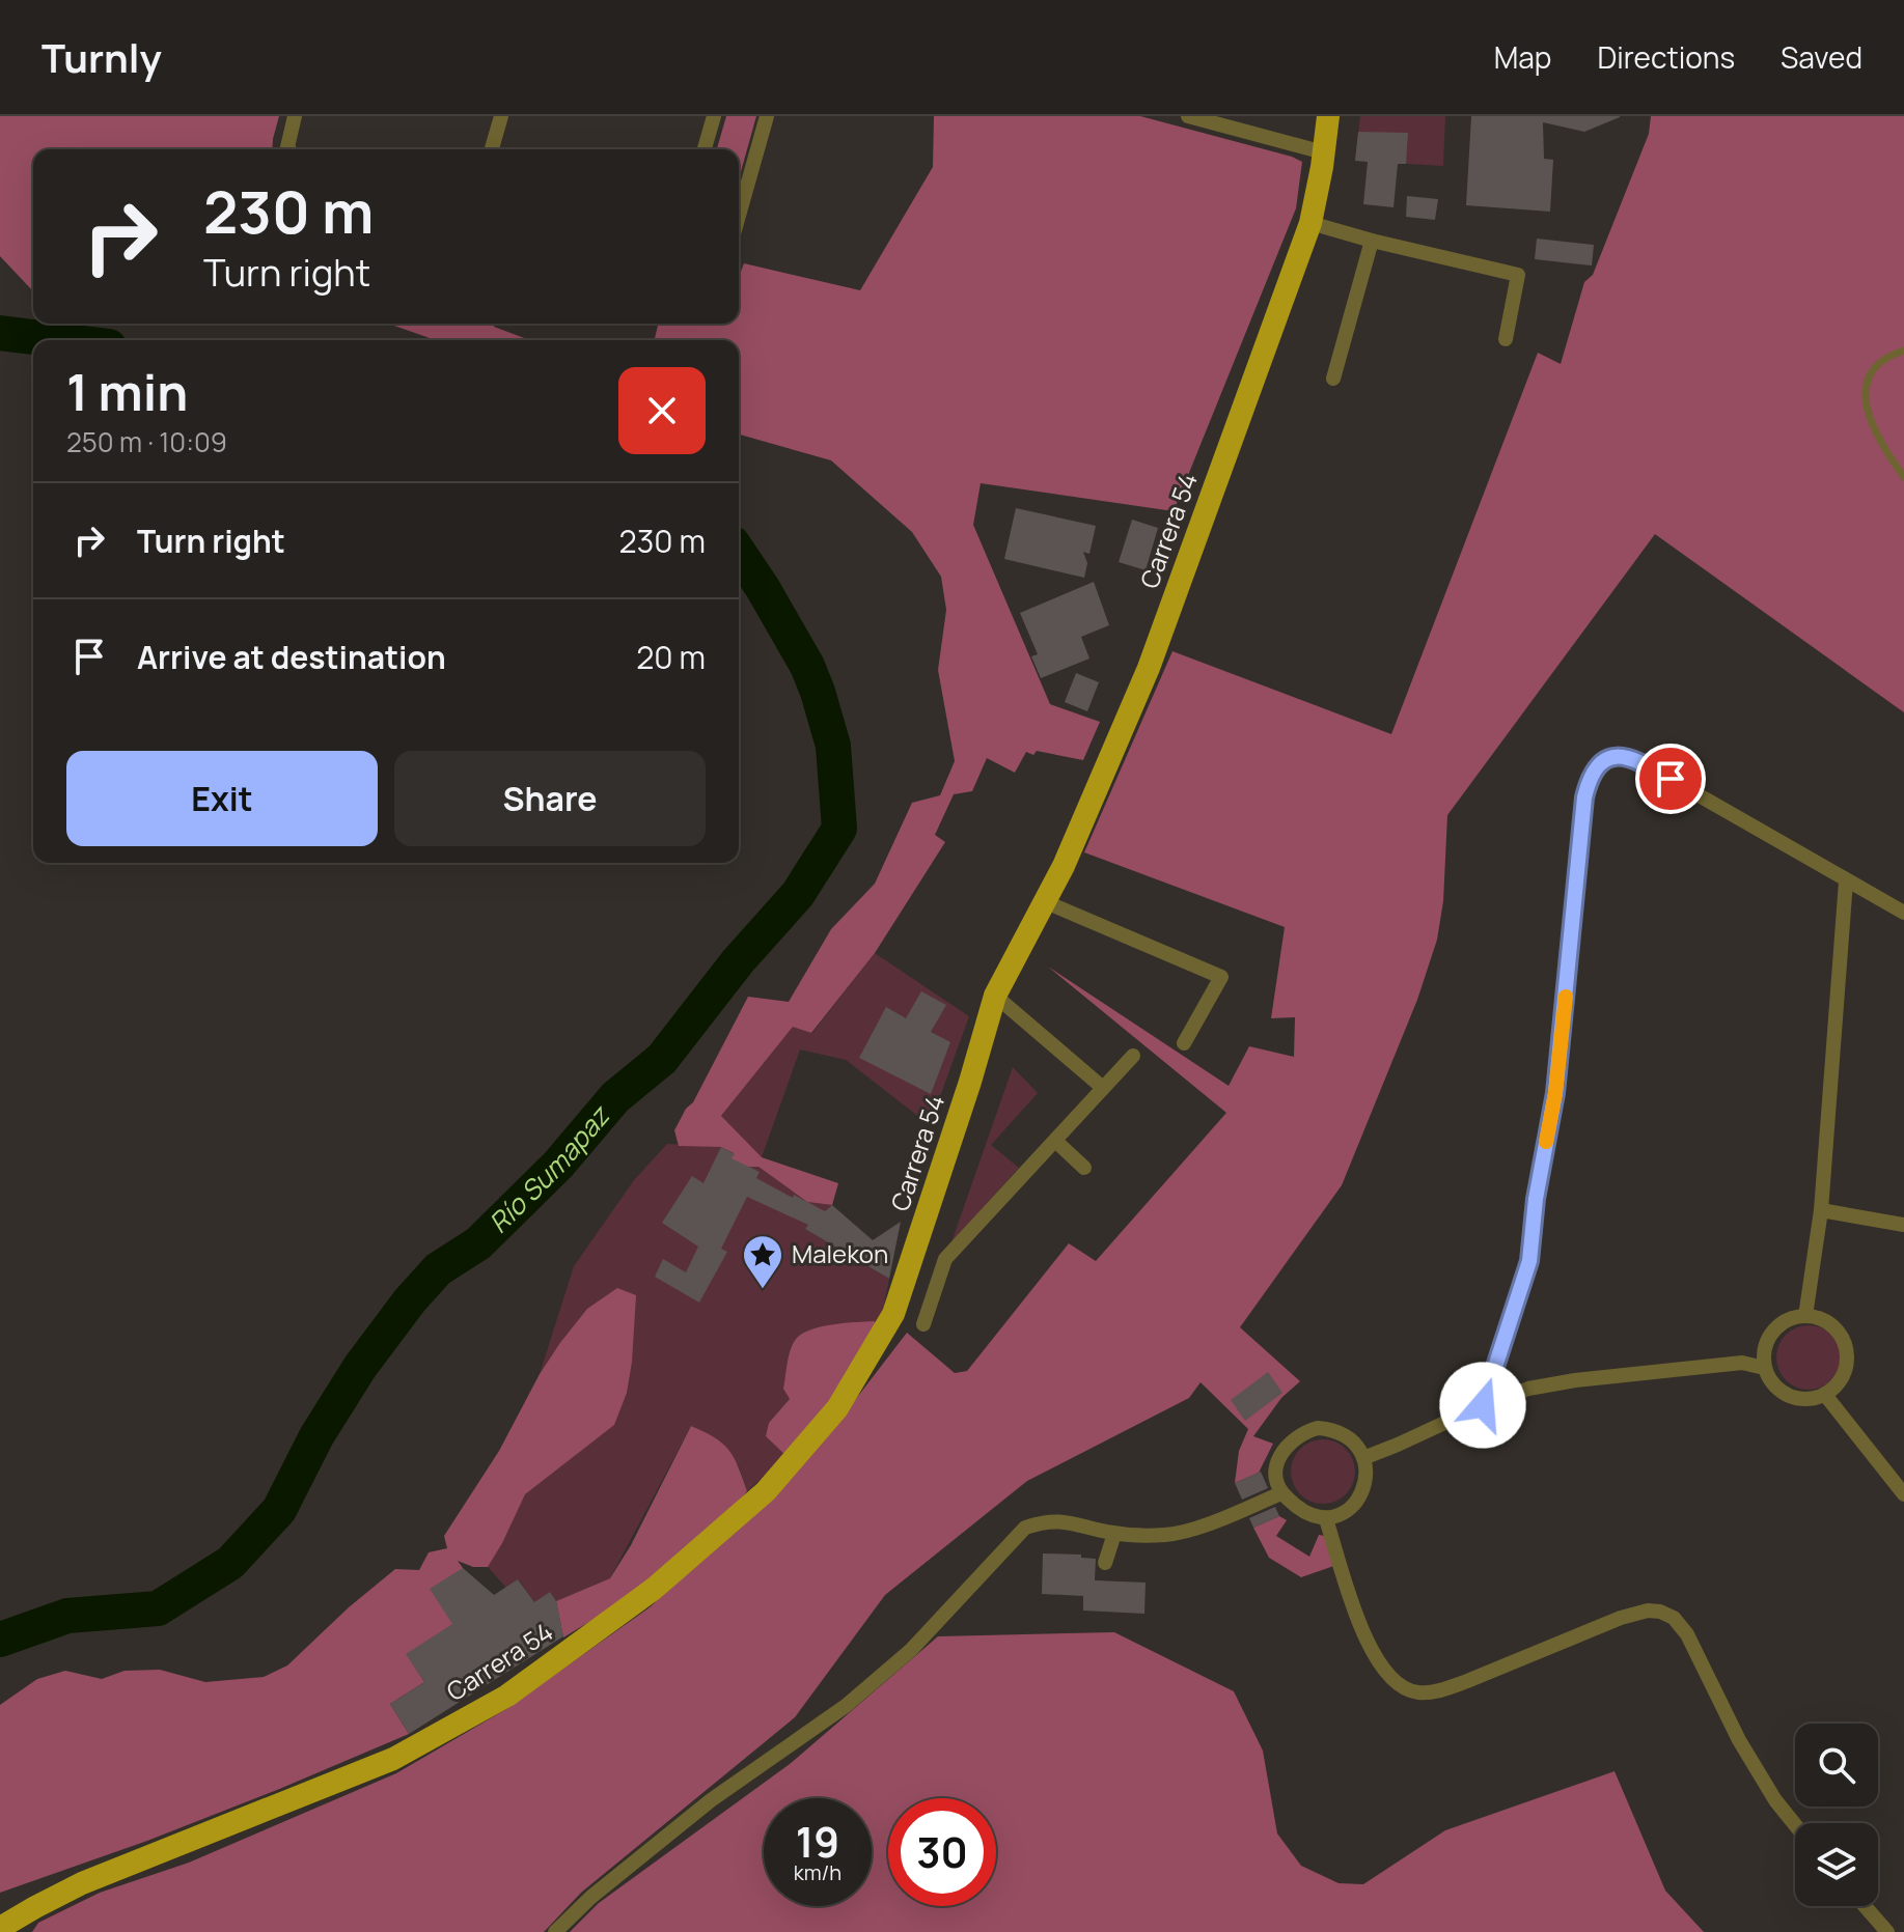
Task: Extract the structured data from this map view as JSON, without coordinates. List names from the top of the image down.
{
  "streets": {
    "main road": ["Carrera 54"]
  },
  "water": ["Río Sumapaz"],
  "places": {
    "place": ["Malekon"]
  },
  "page": {
    "header": "Turnly",
    "nav": ["Map", "Directions", "Saved"],
    "turn": ["230 m", "Turn right"],
    "heading": ["1 min", "250 m · 10:09"],
    "list": [
      {
        "name": "Turn right",
        "value": "230 m"
      },
      {
        "name": "Arrive at destination",
        "value": "20 m"
      }
    ],
    "buttons": ["Exit", "Share"],
    "speed": "19 km/h",
    "limit": "30"
  }
}
